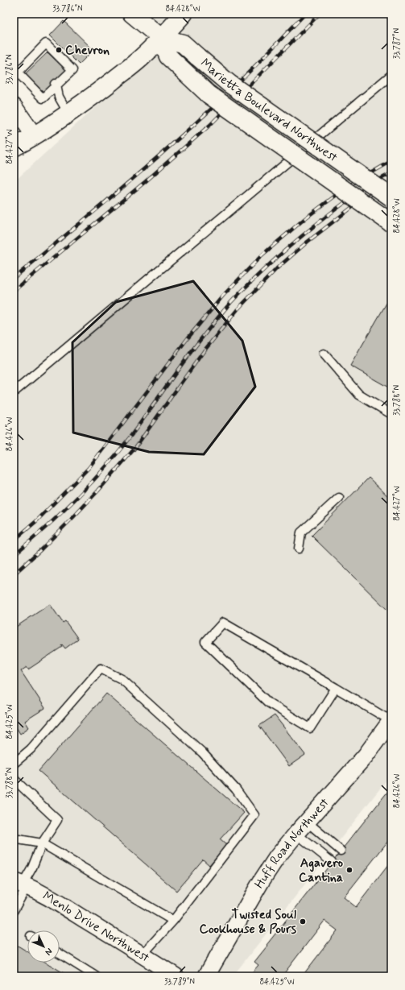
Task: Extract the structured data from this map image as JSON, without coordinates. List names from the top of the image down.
{
  "streets": {
    "main road": ["Marietta Boulevard Northwest"],
    "street": ["Huff Road Northwest", "Menlo Drive Northwest"]
  },
  "places": ["Chevron", "Agavero Cantina", "Twisted Soul Cookhouse & Pours"],
  "north": "bottom right",
  "coordinates": [
    "33.786°N",
    "84.428°W",
    "33.787°N",
    "84.427°W",
    "33.788°N",
    "84.426°W",
    "84.425°W",
    "33.789°N"
  ]
}
